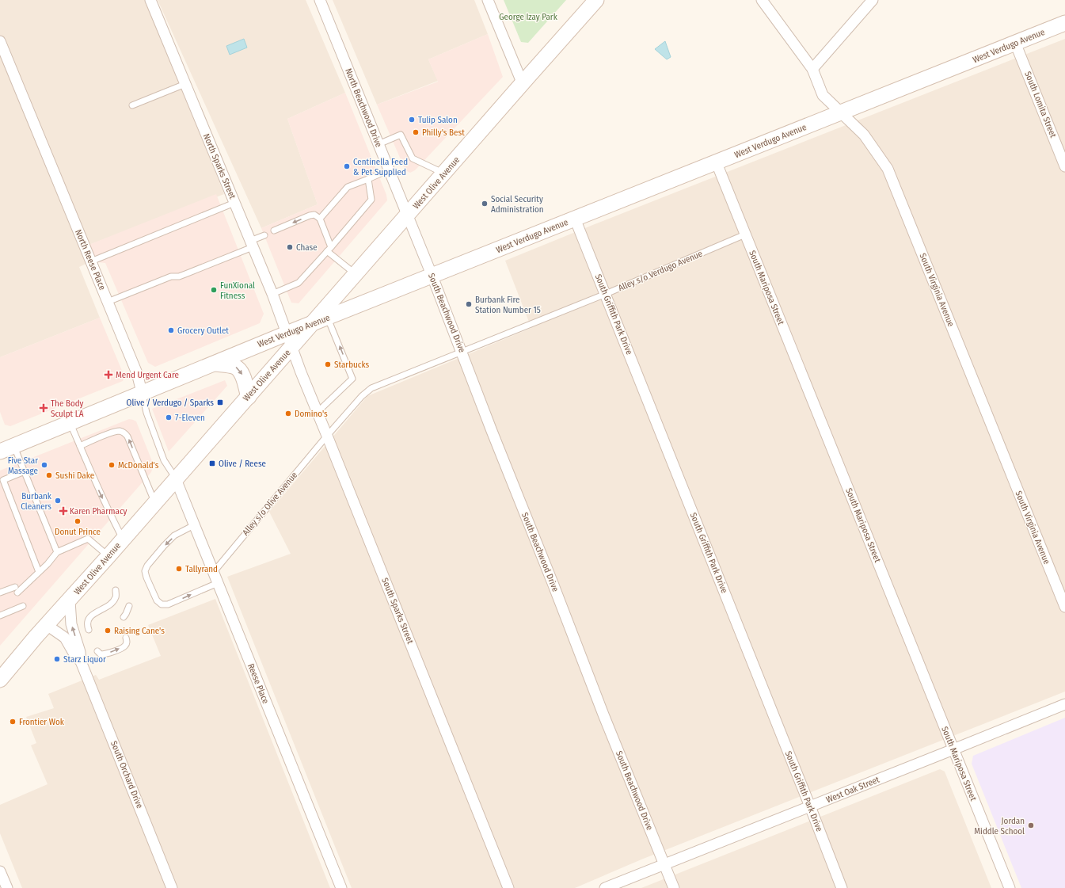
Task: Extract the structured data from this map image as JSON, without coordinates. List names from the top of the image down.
{
  "streets": {
    "main road": ["West Verdugo Avenue", "West Olive Avenue"],
    "street": [
      "South Lomita Street",
      "North Beachwood Drive",
      "North Sparks Street",
      "North Reese Place",
      "South Mariposa Street",
      "South Virginia Avenue",
      "South Beachwood Drive",
      "South Griffith Park Drive",
      "South Sparks Street",
      "Reese Place",
      "South Orchard Drive",
      "West Oak Street"
    ],
    "lane": ["Alley s/o Verdugo Avenue", "Alley s/o Olive Avenue"]
  },
  "crossings": [
    ["West Verdugo Avenue", "South Lomita Street"],
    ["West Verdugo Avenue", "North Sparks Street"],
    ["West Verdugo Avenue", "West Olive Avenue"],
    ["West Verdugo Avenue", "North Reese Place"],
    ["West Verdugo Avenue", "South Mariposa Street"],
    ["West Verdugo Avenue", "South Virginia Avenue"],
    ["West Verdugo Avenue", "South Beachwood Drive"],
    ["West Verdugo Avenue", "South Griffith Park Drive"],
    ["West Verdugo Avenue", "South Sparks Street"],
    ["North Beachwood Drive", "West Olive Avenue"],
    ["North Beachwood Drive", "South Beachwood Drive"],
    ["North Sparks Street", "South Sparks Street"],
    ["West Olive Avenue", "North Reese Place"],
    ["West Olive Avenue", "South Beachwood Drive"],
    ["West Olive Avenue", "South Sparks Street"],
    ["West Olive Avenue", "Reese Place"],
    ["West Olive Avenue", "South Orchard Drive"],
    ["North Reese Place", "Reese Place"],
    ["Alley s/o Verdugo Avenue", "South Mariposa Street"],
    ["Alley s/o Verdugo Avenue", "South Beachwood Drive"],
    ["Alley s/o Verdugo Avenue", "South Griffith Park Drive"],
    ["Alley s/o Verdugo Avenue", "Alley s/o Olive Avenue"],
    ["Alley s/o Verdugo Avenue", "South Sparks Street"],
    ["South Mariposa Street", "West Oak Street"],
    ["South Beachwood Drive", "West Oak Street"],
    ["South Griffith Park Drive", "West Oak Street"],
    ["Alley s/o Olive Avenue", "South Sparks Street"],
    ["Alley s/o Olive Avenue", "Reese Place"]
  ],
  "parks": ["George Izay Park"],
  "places": {
    "other": [
      "Tulip Salon",
      "Philly's Best",
      "Centinella Feed & Pet Supplied",
      "Social Security Administration",
      "Chase",
      "FunXional Fitness",
      "Burbank Fire Station Number 15",
      "Grocery Outlet",
      "Starbucks",
      "Domino's",
      "7-Eleven",
      "Five Star Massage",
      "McDonald's",
      "Sushi Dake",
      "Burbank Cleaners",
      "Donut Prince",
      "Tallyrand",
      "Raising Cane's",
      "Starz Liquor",
      "Frontier Wok",
      "Jordan Middle School"
    ],
    "health": ["Mend Urgent Care", "The Body Sculpt LA", "Karen Pharmacy"],
    "transit": ["Olive / Verdugo / Sparks", "Olive / Reese"]
  }
}
